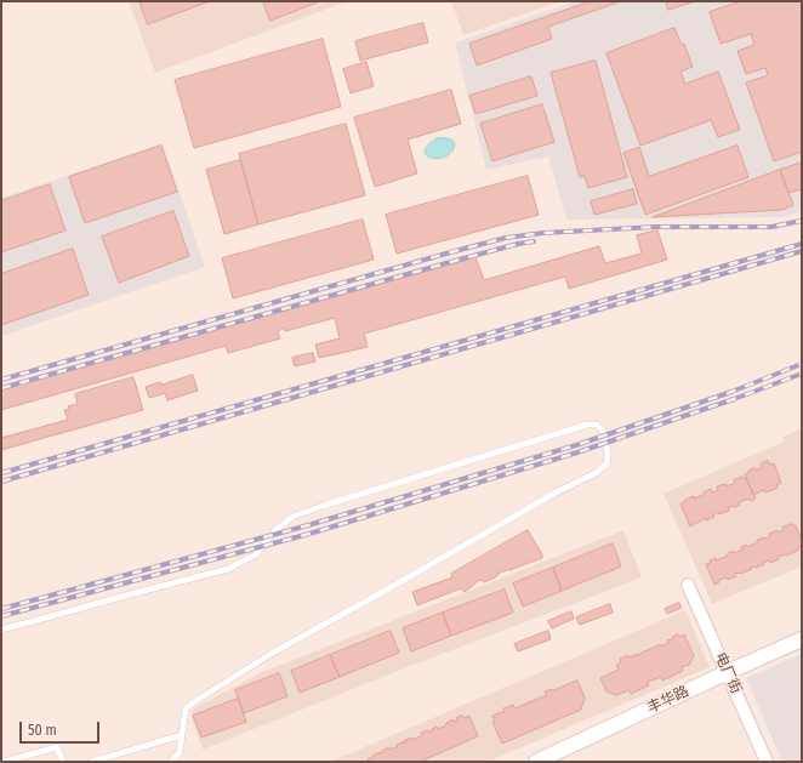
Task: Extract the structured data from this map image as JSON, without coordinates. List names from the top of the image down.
{
  "streets": {
    "street": ["电厂街", "丰华路"]
  },
  "crossings": [
    ["电厂街", "丰华路"]
  ],
  "scale_bar": "50 m"
}
